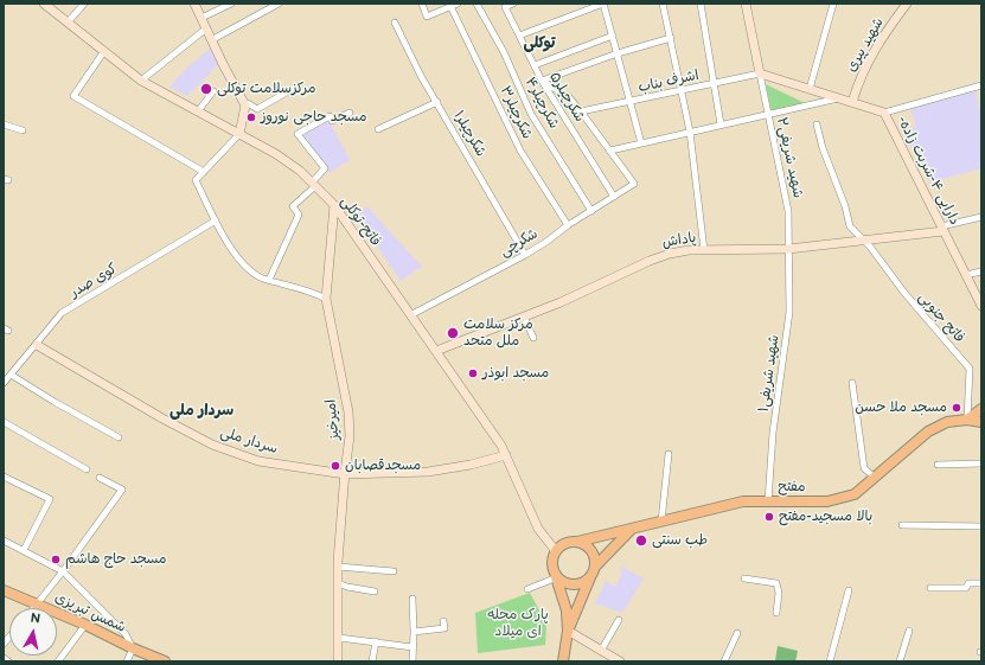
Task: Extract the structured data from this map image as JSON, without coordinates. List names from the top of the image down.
{
  "streets": {
    "main road": [
      "شهید پیری",
      "-دارایی ۴-شربت زاده",
      "فاتح-توکلی",
      "پاداش",
      "امیرخیز",
      "سردار ملی",
      "مفتح",
      "شمس تبریزی"
    ],
    "street": [
      "اشرف بناب",
      "شکرچیلر۵",
      "شکرچیلر۴",
      "شکرچیلر۳",
      "شکرچیلر۱",
      "شهید شریفی۲",
      "شکرچی",
      "کوی صدر",
      "فاتح جنوبی",
      "شهید شریفی۱"
    ]
  },
  "crossings": [
    ["شهید پیری", "-دارایی ۴-شربت زاده"],
    ["اشرف بناب", "شهید شریفی۲"],
    ["اشرف بناب", "-دارایی ۴-شربت زاده"],
    ["شکرچیلر۵", "شکرچی"],
    ["شکرچیلر۴", "شکرچی"],
    ["شکرچیلر۳", "شکرچی"],
    ["شکرچیلر۱", "شکرچی"],
    ["شهید شریفی۲", "-دارایی ۴-شربت زاده"],
    ["شهید شریفی۲", "پاداش"],
    ["شهید شریفی۲", "شهید شریفی۱"],
    ["-دارایی ۴-شربت زاده", "پاداش"],
    ["فاتح-توکلی", "پاداش"],
    ["فاتح-توکلی", "شکرچی"],
    ["فاتح-توکلی", "امیرخیز"],
    ["فاتح-توکلی", "سردار ملی"],
    ["فاتح-توکلی", "مفتح"],
    ["پاداش", "فاتح جنوبی"],
    ["پاداش", "شهید شریفی۱"],
    ["کوی صدر", "سردار ملی"],
    ["فاتح جنوبی", "مفتح"],
    ["شهید شریفی۱", "مفتح"],
    ["امیرخیز", "سردار ملی"]
  ],
  "districts": ["توکلی", "سردار ملی"],
  "parks": ["پارک محله ای میلاد"],
  "places": [
    "مرکزسلامت توکلی",
    "مسجد حاجی نوروز",
    "مرکز سلامت ملل متحد",
    "مسجد ابوذر",
    "مسجد ملا حسن",
    "مسجدقصابان",
    "بالا مسجید-مفتح",
    "طب سنتی",
    "مسجد حاج هاشم"
  ],
  "north": "top"
}
